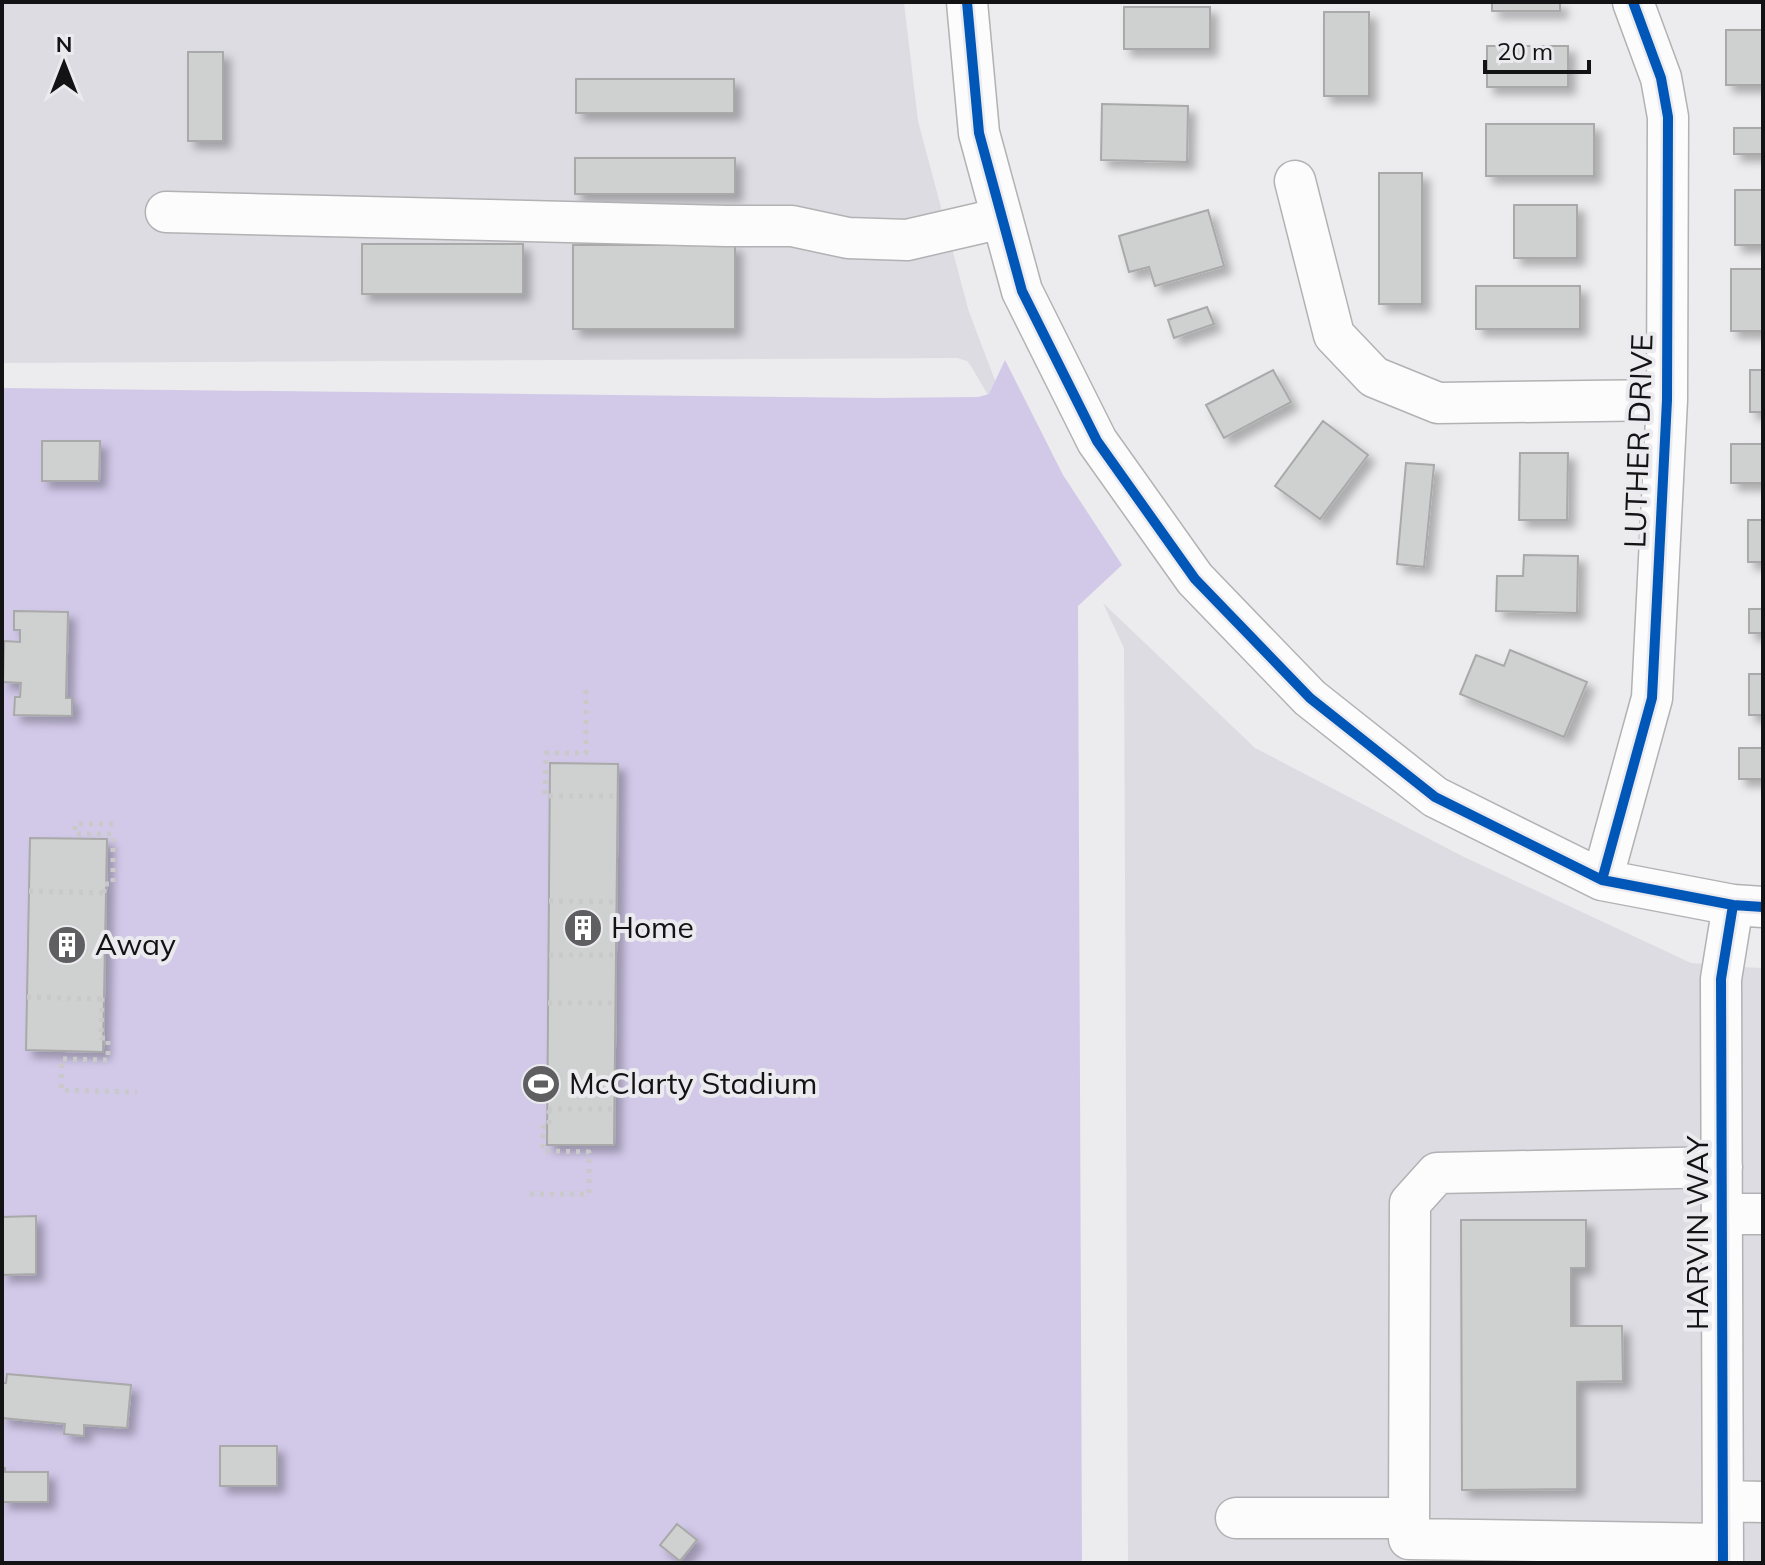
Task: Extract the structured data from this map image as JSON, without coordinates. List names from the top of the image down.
{
  "streets": {
    "street": ["LUTHER DRIVE", "HARVIN WAY"]
  },
  "places": {
    "building": ["Home", "Away"],
    "sports": ["McClarty Stadium"]
  },
  "scale_bar": "20 m",
  "north": "top"
}
